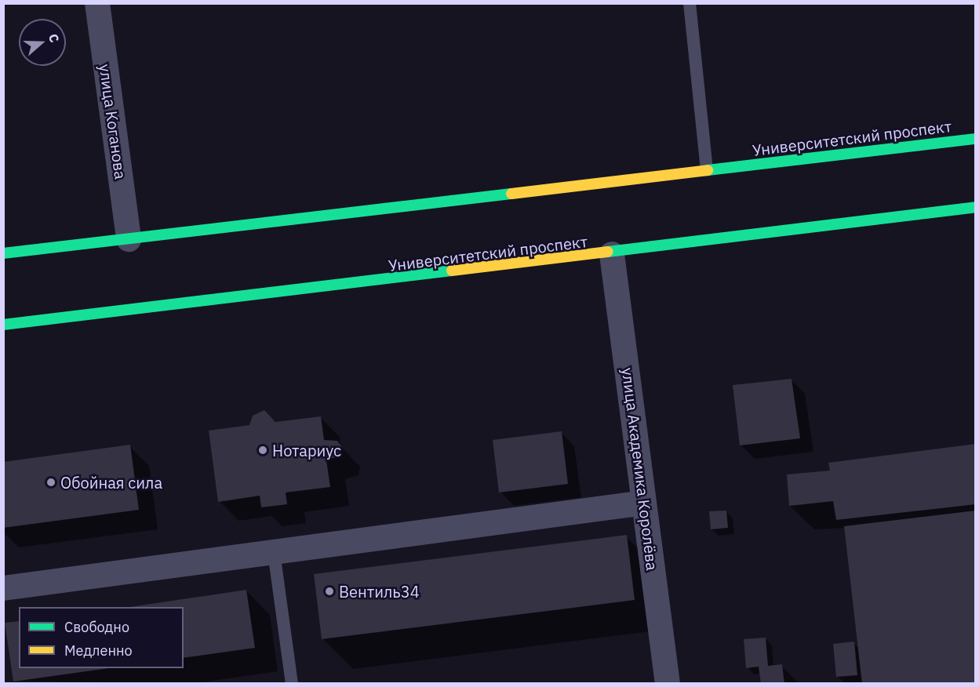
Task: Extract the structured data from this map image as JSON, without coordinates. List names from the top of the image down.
{
  "streets": {
    "highway": ["Университетский проспект"],
    "street": ["улица Коганова", "улица Академика Королёва"]
  },
  "crossings": [
    ["улица Коганова", "Университетский проспект"],
    ["Университетский проспект", "улица Академика Королёва"]
  ],
  "places": ["Нотариус", "Обойная сила", "Вентиль34"],
  "legend": ["Свободно", "Медленно"],
  "north": "right"
}
